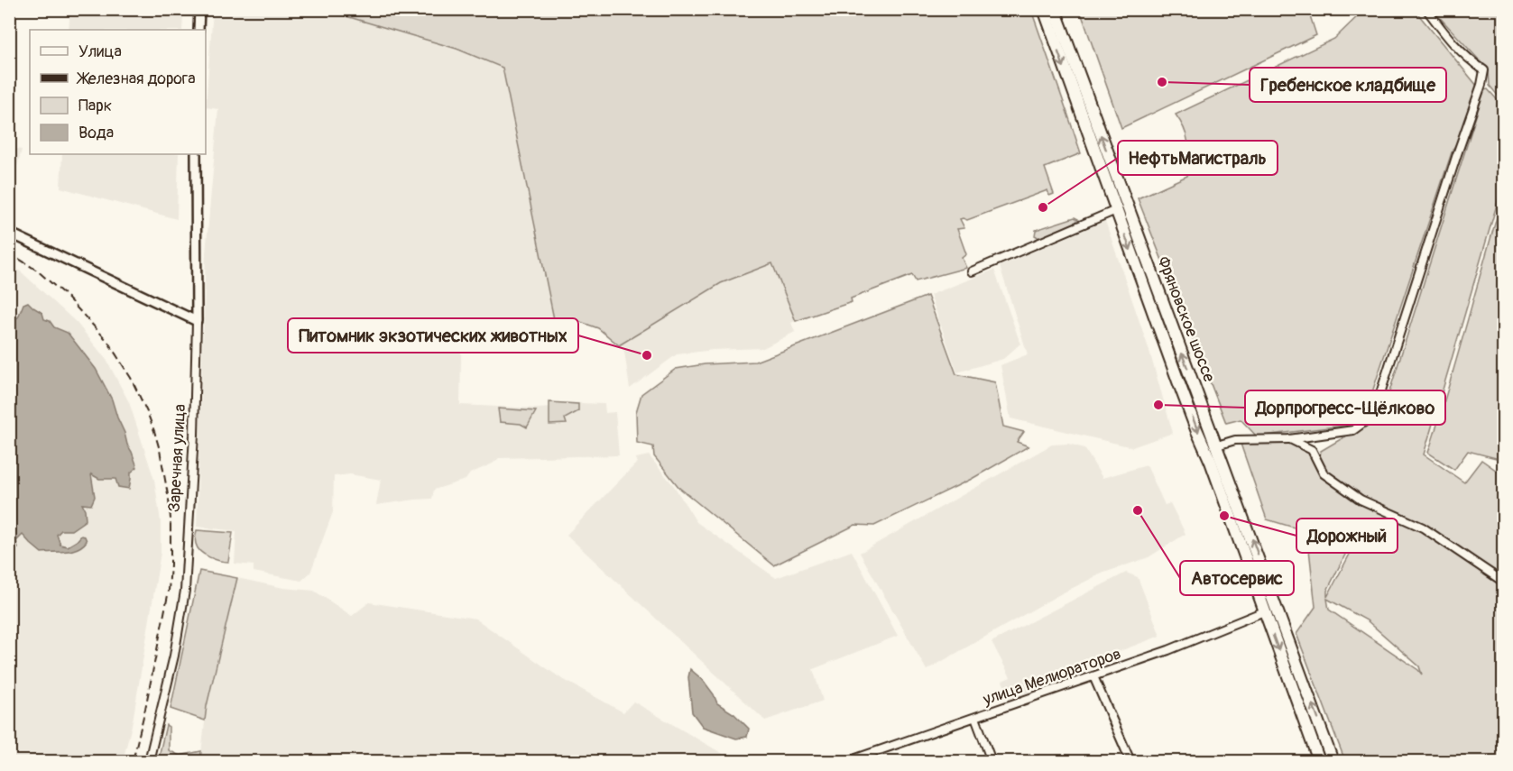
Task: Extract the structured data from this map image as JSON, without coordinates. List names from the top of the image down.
{
  "streets": {
    "main road": ["Фряновское шоссе"],
    "street": ["Заречная улица", "улица Мелиораторов"]
  },
  "crossings": [
    ["Фряновское шоссе", "улица Мелиораторов"]
  ],
  "places": [
    "Гребенское кладбище",
    "НефтьМагистраль",
    "Питомник экзотических животных",
    "Дорпрогресс-Щёлково",
    "Автосервис",
    "Дорожный"
  ],
  "legend": [
    "Улица",
    "Железная дорога",
    "Парк",
    "Вода"
  ]
}
